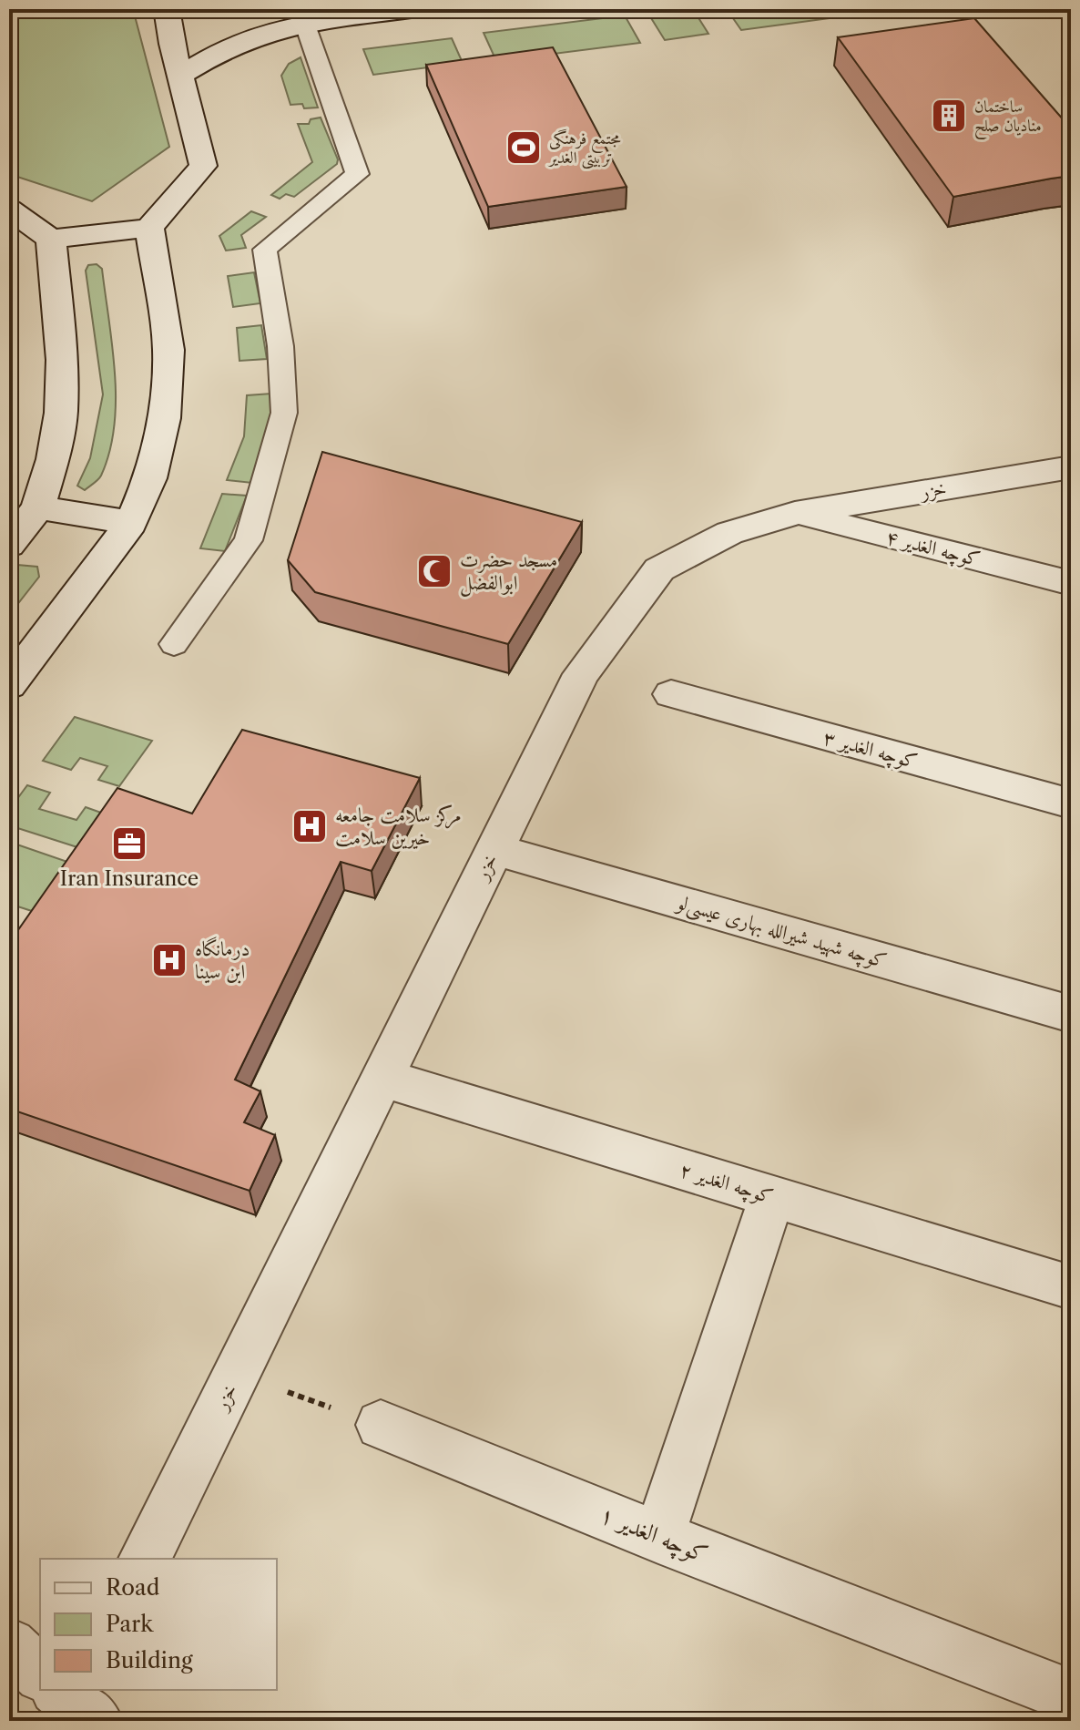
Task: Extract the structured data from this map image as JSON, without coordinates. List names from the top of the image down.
{
  "streets": {
    "street": [
      "خزر",
      "کوچه الغدیر ۴",
      "کوچه الغدیر ۳",
      "کوچه شهید شیرالله بهاری عیسی‌لو",
      "کوچه الغدیر ۲",
      "کوچه الغدیر ۱"
    ]
  },
  "crossings": [
    ["خزر", "کوچه الغدیر ۴"],
    ["خزر", "کوچه شهید شیرالله بهاری عیسی‌لو"],
    ["خزر", "کوچه الغدیر ۲"]
  ],
  "places": {
    "building": ["ساختمان منادیان صلح"],
    "sports": ["مجتمع فرهنگی تربیتی الغدیر"],
    "mosque": ["مسجد حضرت ابوالفضل"],
    "hospital": ["مرکز سلامت جامعه خیرین سلامت", "درمانگاه ابن سینا"],
    "office": ["Iran Insurance"]
  },
  "legend": ["Road", "Park", "Building"]
}
